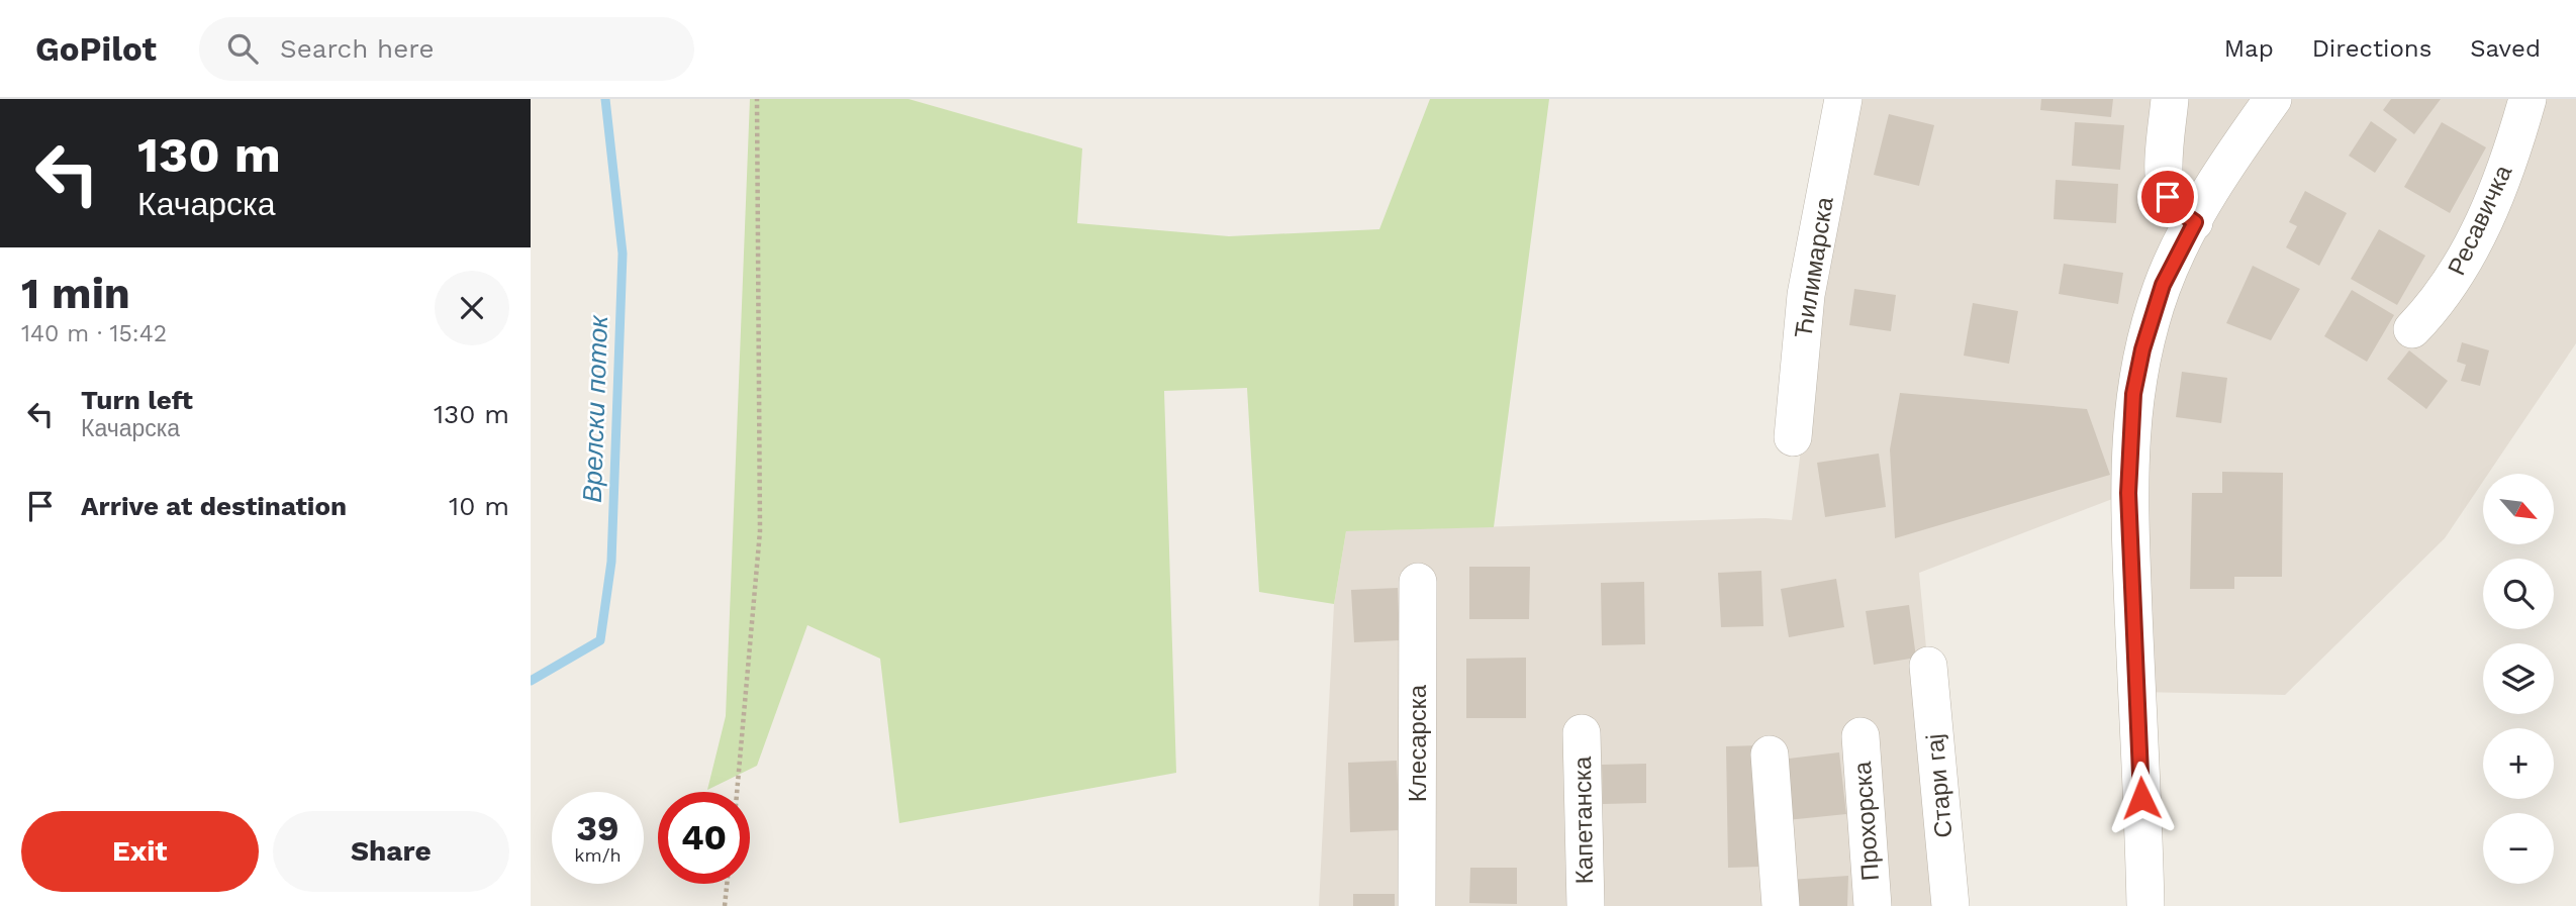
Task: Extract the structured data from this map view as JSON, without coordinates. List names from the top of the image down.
{
  "streets": {
    "street": [
      "Ресавичка",
      "Ћилимарска",
      "Клесарска",
      "Стари гај",
      "Капетанска",
      "Прохорска"
    ]
  },
  "water": ["Врелски поток"],
  "north": "bottom right",
  "page": {
    "header": "GoPilot",
    "search": "Search here",
    "nav": ["Map", "Directions", "Saved"],
    "turn": ["130 m", "Качарска"],
    "heading": ["1 min", "140 m · 15:42"],
    "list": [
      {
        "name": "Turn left",
        "note": "Качарска",
        "value": "130 m"
      },
      {
        "name": "Arrive at destination",
        "value": "10 m"
      }
    ],
    "map_buttons": ["+", "−"],
    "speed": "39 km/h",
    "limit": "40",
    "buttons": ["Exit", "Share"]
  }
}
